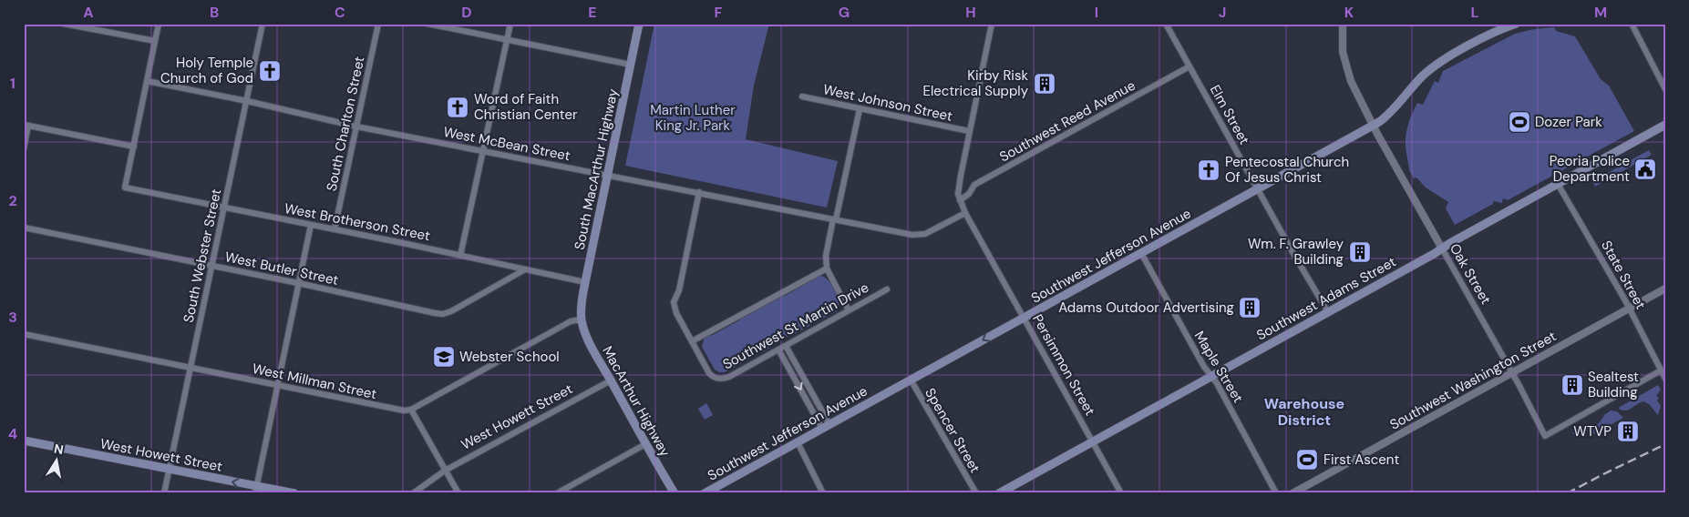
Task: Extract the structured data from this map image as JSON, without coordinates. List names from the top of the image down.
{
  "streets": {
    "main road": [
      "South MacArthur Highway",
      "Southwest Jefferson Avenue",
      "Southwest Adams Street",
      "MacArthur Highway",
      "West Howett Street"
    ],
    "street": [
      "West Johnson Street",
      "Elm Street",
      "Southwest Reed Avenue",
      "South Charlton Street",
      "West McBean Street",
      "West Brotherson Street",
      "South Webster Street",
      "West Butler Street",
      "Oak Street",
      "State Street",
      "Southwest St Martin Drive",
      "Persimmon Street",
      "Maple Street",
      "Southwest Washington Street",
      "West Millman Street",
      "Spencer Street"
    ]
  },
  "crossings": [
    ["Elm Street", "Southwest Reed Avenue"],
    ["Elm Street", "Southwest Jefferson Avenue"],
    ["Elm Street", "Southwest Adams Street"],
    ["Southwest Reed Avenue", "Persimmon Street"],
    ["South Charlton Street", "West McBean Street"],
    ["South Charlton Street", "West Brotherson Street"],
    ["West McBean Street", "South MacArthur Highway"],
    ["West McBean Street", "South Webster Street"],
    ["West McBean Street", "Persimmon Street"],
    ["South MacArthur Highway", "West Brotherson Street"],
    ["South MacArthur Highway", "MacArthur Highway"],
    ["West Brotherson Street", "South Webster Street"],
    ["West Brotherson Street", "West Butler Street"],
    ["South Webster Street", "West Butler Street"],
    ["South Webster Street", "West Millman Street"],
    ["South Webster Street", "West Howett Street"],
    ["Southwest Jefferson Avenue", "Oak Street"],
    ["Southwest Jefferson Avenue", "Persimmon Street"],
    ["Southwest Jefferson Avenue", "Maple Street"],
    ["Southwest Jefferson Avenue", "Spencer Street"],
    ["Oak Street", "State Street"],
    ["Oak Street", "Southwest Adams Street"],
    ["Oak Street", "Southwest Washington Street"],
    ["State Street", "Southwest Adams Street"],
    ["State Street", "Southwest Washington Street"],
    ["Southwest Adams Street", "Persimmon Street"],
    ["Southwest Adams Street", "Maple Street"],
    ["MacArthur Highway", "West Howett Street"]
  ],
  "districts": ["Warehouse District"],
  "parks": ["Martin Luther King Jr. Park"],
  "places": {
    "church": ["Holy Temple Church of God", "Word of Faith Christian Center", "Pentecostal Church Of Jesus Christ"],
    "building": [
      "Kirby Risk Electrical Supply",
      "Wm. F. Grawley Building",
      "Adams Outdoor Advertising",
      "Sealtest Building",
      "WTVP"
    ],
    "sports": ["Dozer Park", "First Ascent"],
    "public building": ["Peoria Police Department"],
    "school or university": ["Webster School"]
  },
  "north": "top",
  "grid": {
    "columns": [
      "A",
      "B",
      "C",
      "D",
      "E",
      "F",
      "G",
      "H",
      "I",
      "J",
      "K",
      "L",
      "M"
    ],
    "rows": [
      "1",
      "2",
      "3",
      "4"
    ]
  }
}
